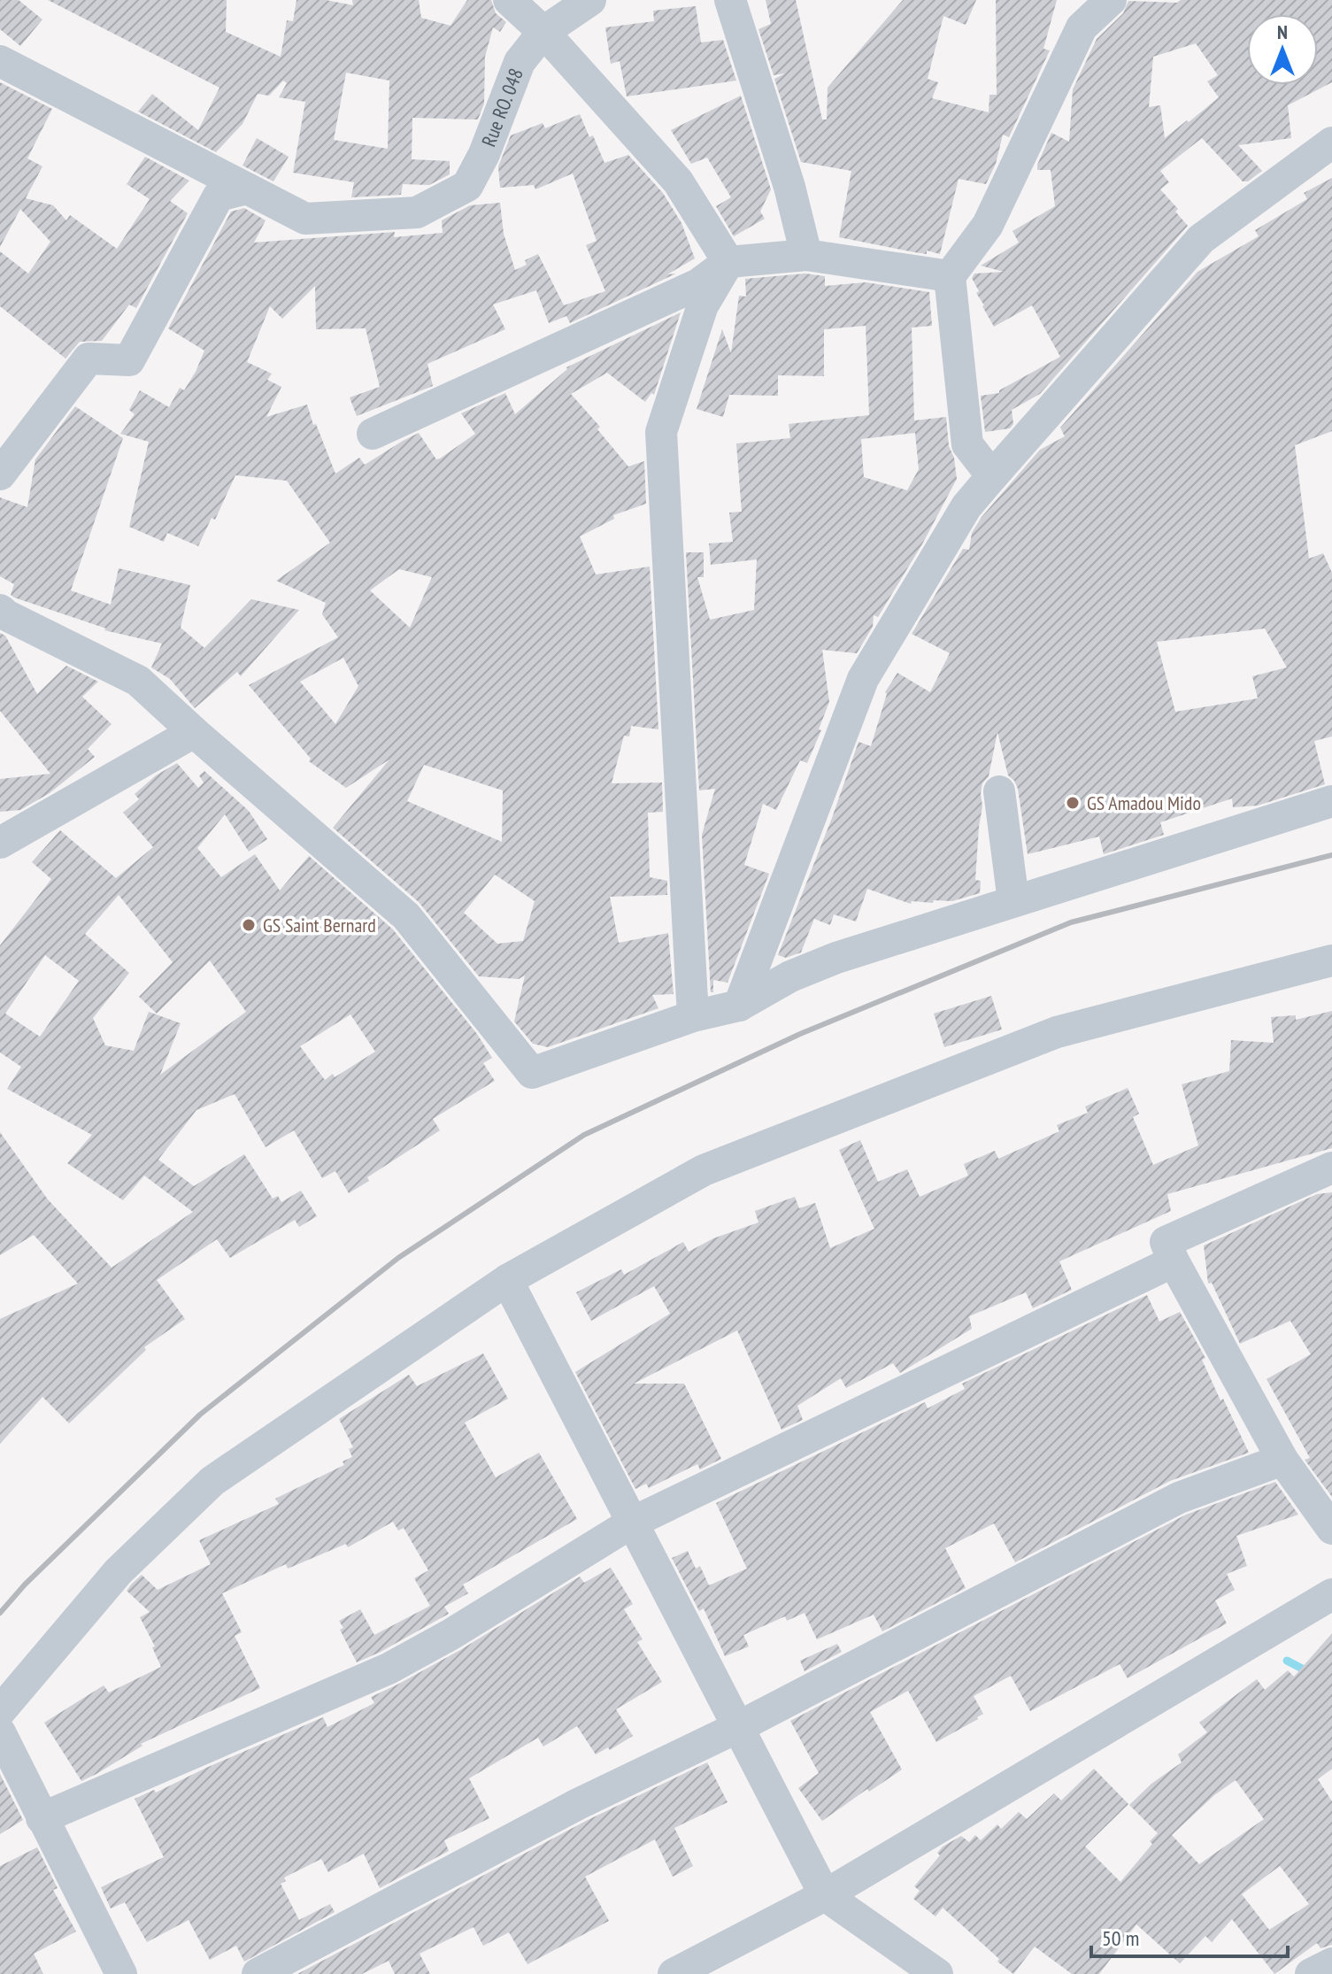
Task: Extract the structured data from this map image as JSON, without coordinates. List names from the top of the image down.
{
  "streets": {
    "street": ["Rue RO. 048"]
  },
  "places": ["GS Amadou Mido", "GS Saint Bernard"],
  "scale_bar": "50 m",
  "north": "top"
}
